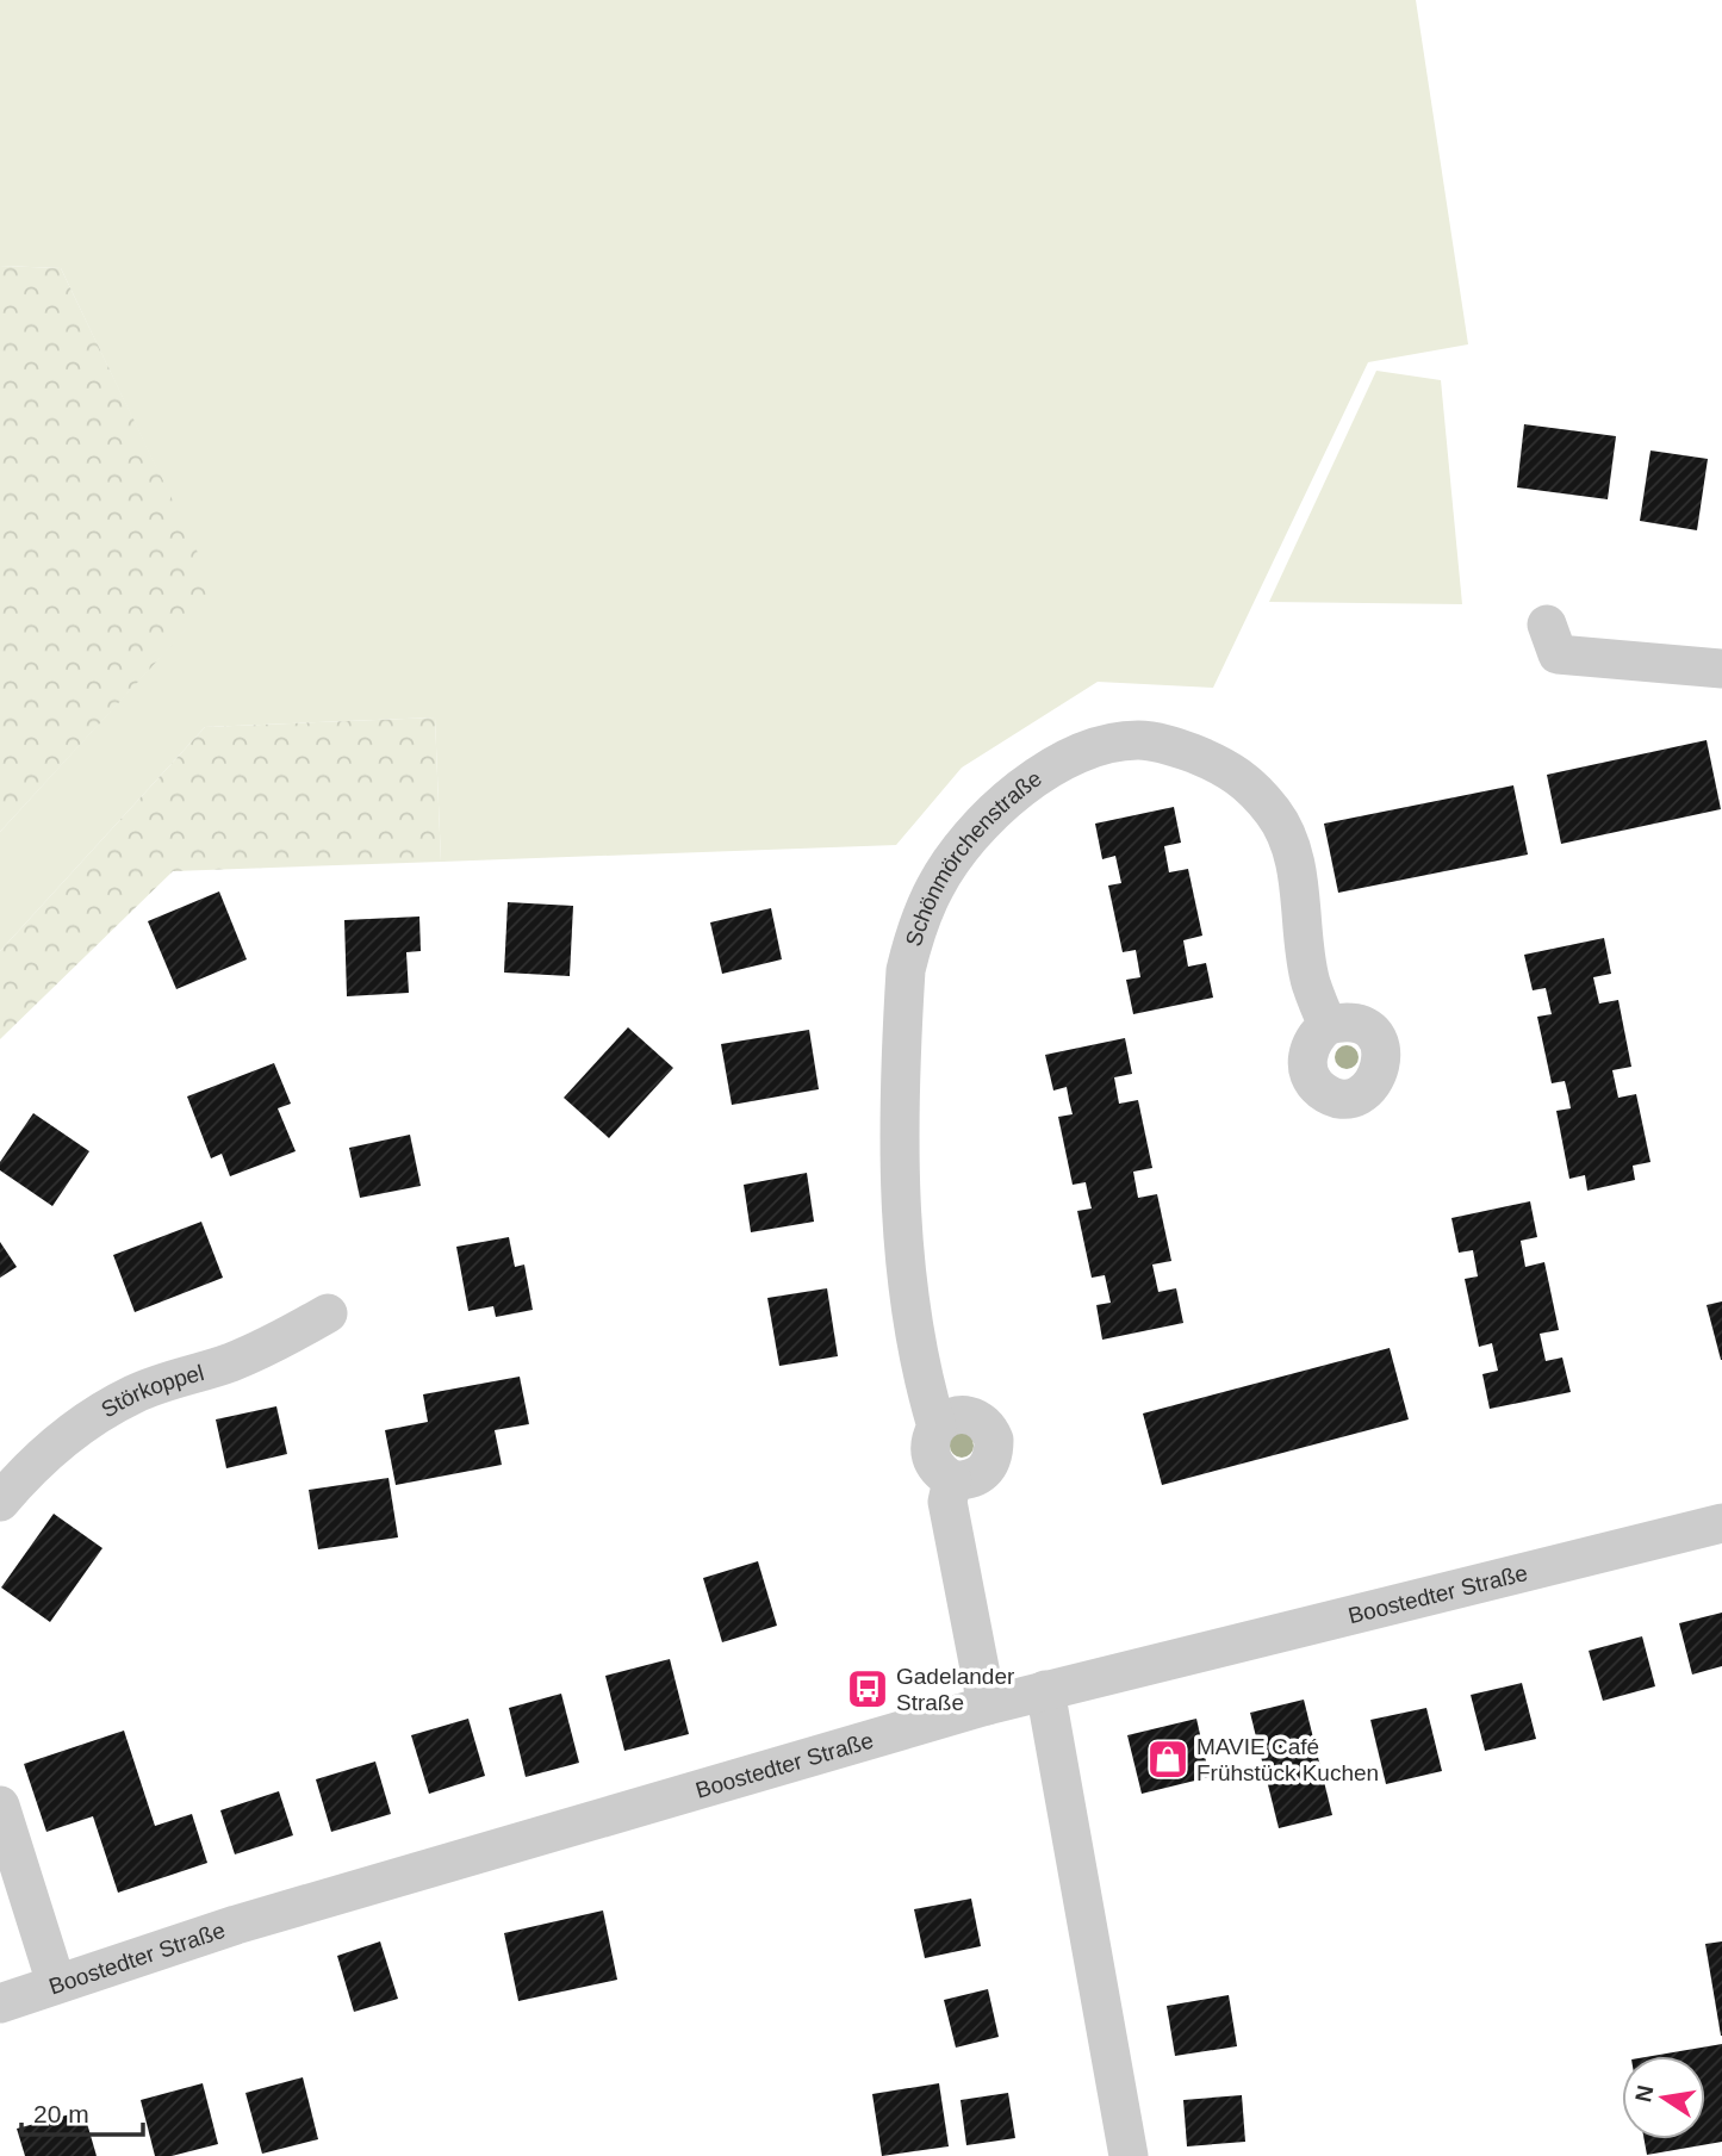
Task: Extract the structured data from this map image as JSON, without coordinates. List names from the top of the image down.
{
  "streets": {
    "street": ["Schönmörchenstraße", "Störkoppel", "Boostedter Straße"]
  },
  "places": {
    "bus stop": ["Gadelander Straße"],
    "shop": ["MAVIE Café Frühstück Kuchen"]
  },
  "scale_bar": "20 m",
  "north": "left"
}
